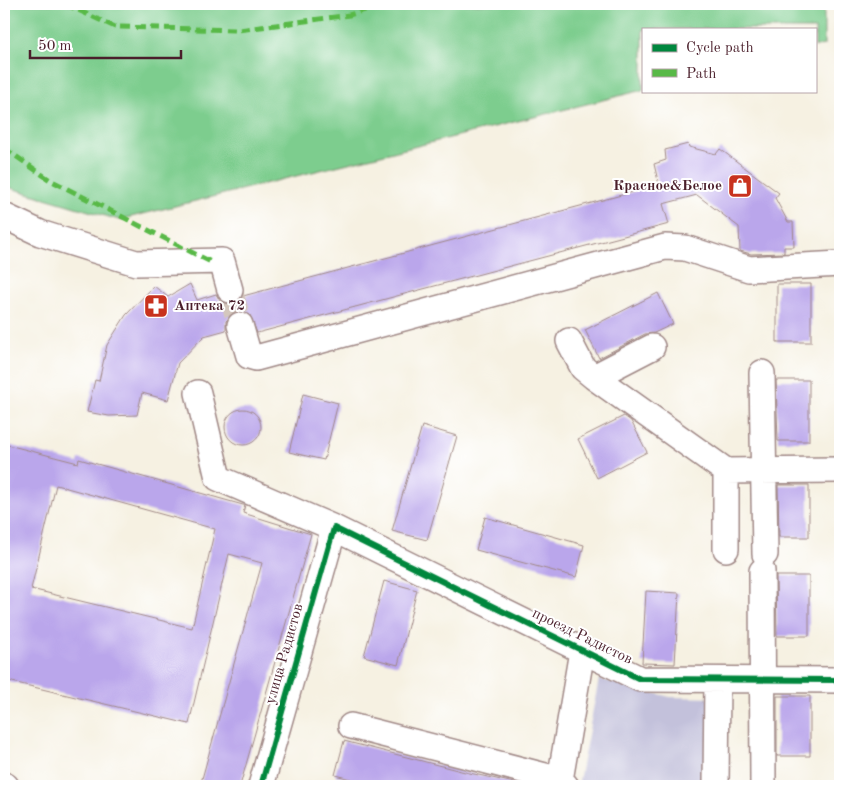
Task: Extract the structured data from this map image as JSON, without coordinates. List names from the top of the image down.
{
  "streets": {
    "street": ["проезд Радистов", "улица Радистов"]
  },
  "crossings": [
    ["проезд Радистов", "улица Радистов"]
  ],
  "places": {
    "shop": ["Красное&Белое"],
    "pharmacy": ["Аптека 72"]
  },
  "legend": ["Cycle path", "Path"],
  "scale_bar": "50 m"
}
